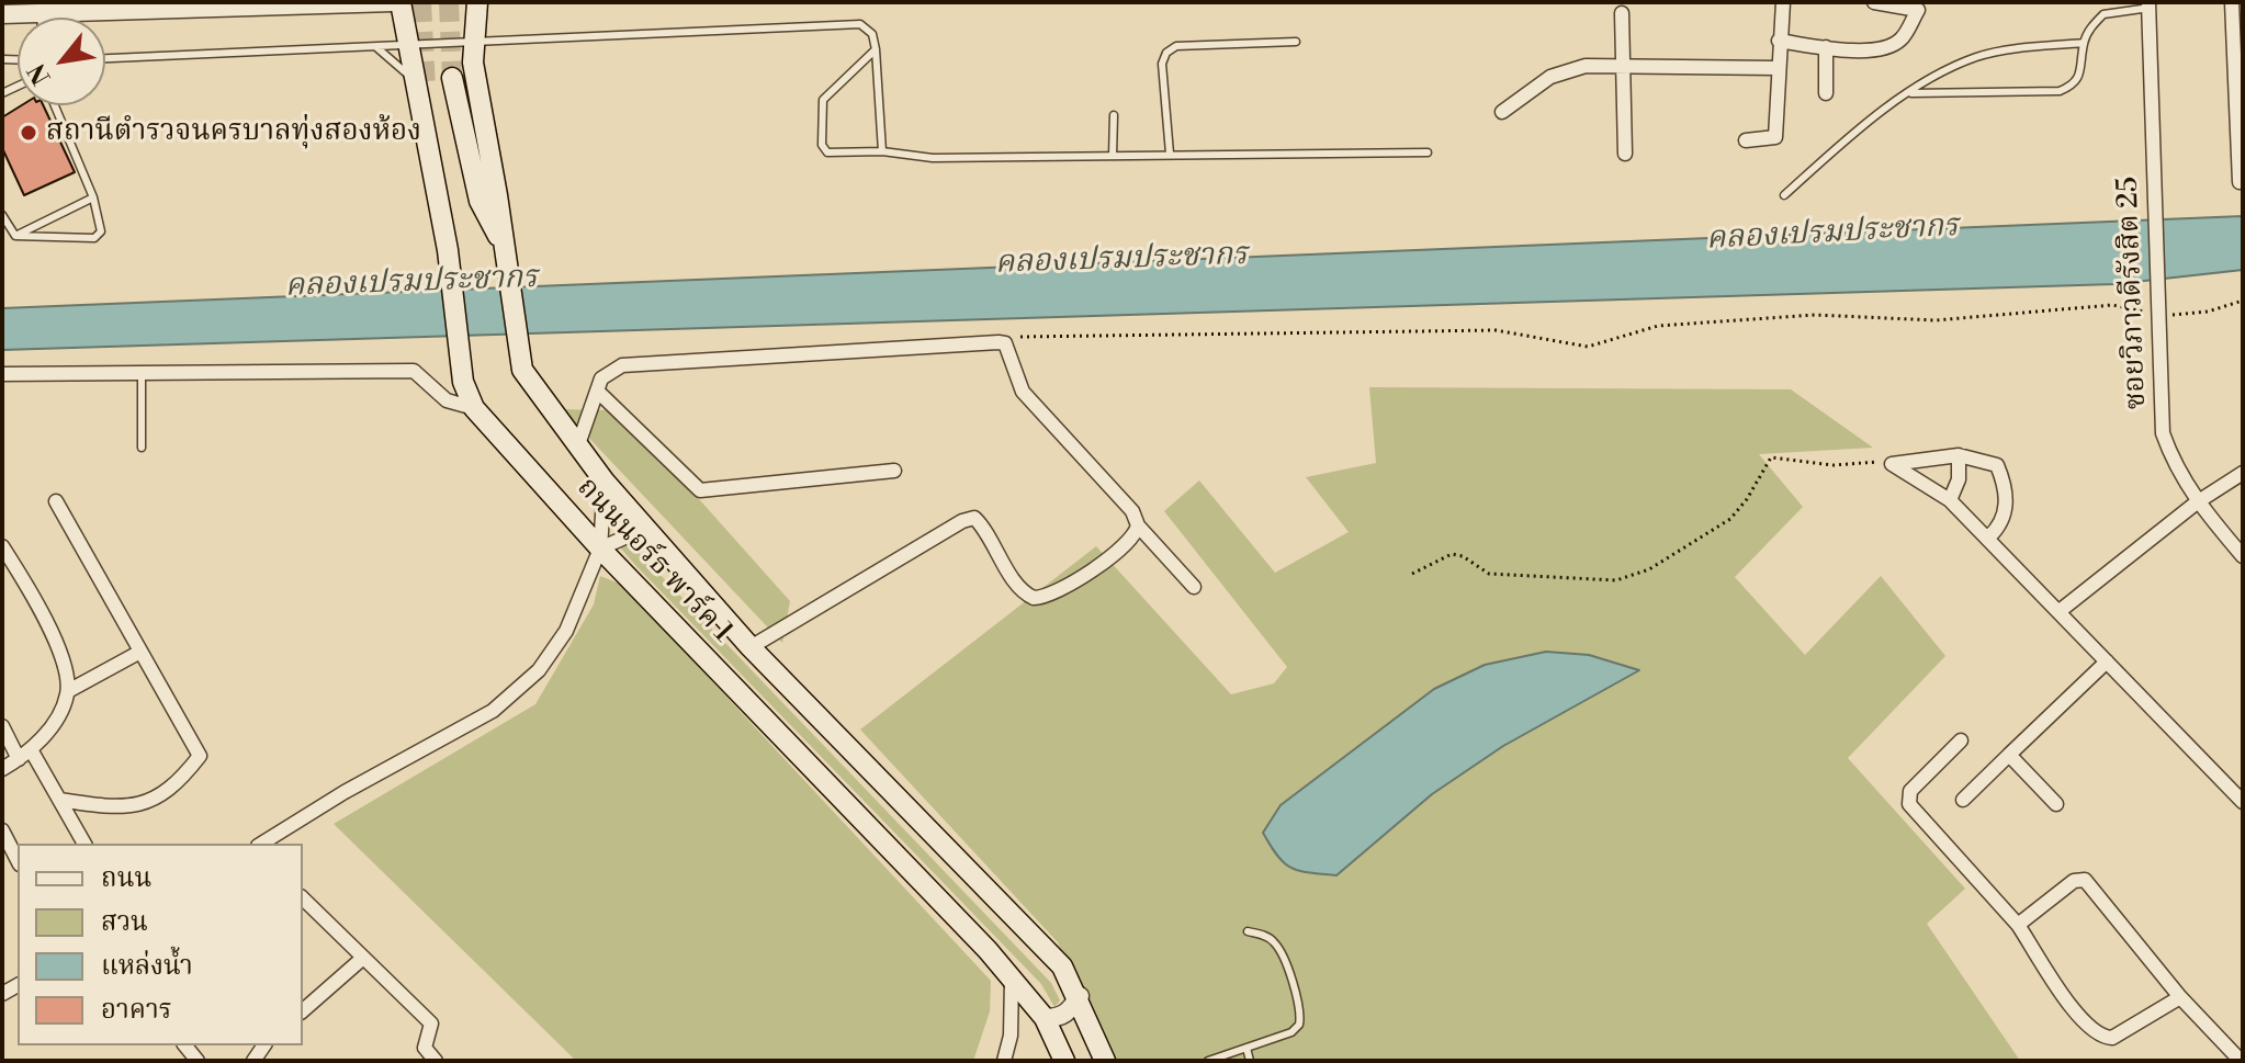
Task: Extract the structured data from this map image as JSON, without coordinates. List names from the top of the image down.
{
  "streets": {
    "main road": ["ถนนนอร์ธ พาร์ค 1"],
    "street": ["ซอยวิภาวดีรังสิต 25"]
  },
  "water": ["คลองเปรมประชากร"],
  "places": ["สถานีตำรวจนครบาลทุ่งสองห้อง"],
  "legend": [
    "ถนน",
    "สวน",
    "แหล่งน้ำ",
    "อาคาร"
  ],
  "north": "bottom left"
}
